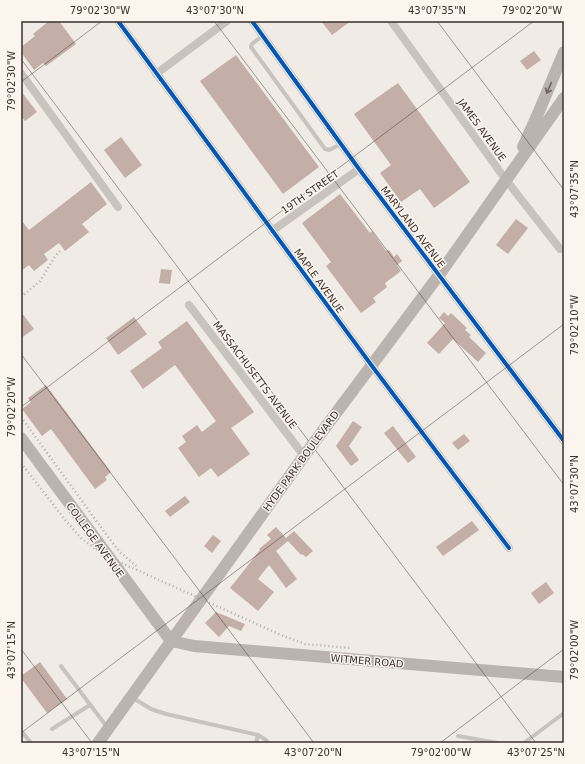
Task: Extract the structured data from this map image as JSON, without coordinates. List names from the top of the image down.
{
  "streets": {
    "main road": ["HYDE PARK BOULEVARD", "COLLEGE AVENUE", "WITMER ROAD"],
    "street": [
      "JAMES AVENUE",
      "19TH STREET",
      "MARYLAND AVENUE",
      "MAPLE AVENUE",
      "MASSACHUSETTS AVENUE"
    ]
  },
  "crossings": [
    ["JAMES AVENUE", "HYDE PARK BOULEVARD"],
    ["19TH STREET", "MARYLAND AVENUE"],
    ["19TH STREET", "MAPLE AVENUE"],
    ["MARYLAND AVENUE", "HYDE PARK BOULEVARD"],
    ["MAPLE AVENUE", "HYDE PARK BOULEVARD"],
    ["MASSACHUSETTS AVENUE", "HYDE PARK BOULEVARD"],
    ["HYDE PARK BOULEVARD", "COLLEGE AVENUE"],
    ["HYDE PARK BOULEVARD", "WITMER ROAD"],
    ["COLLEGE AVENUE", "WITMER ROAD"]
  ],
  "coordinates": [
    "79°02'30\"W",
    "43°07'30\"N",
    "43°07'35\"N",
    "79°02'20\"W",
    "79°02'10\"W",
    "79°02'00\"W",
    "43°07'15\"N",
    "43°07'20\"N",
    "43°07'25\"N"
  ]
}
